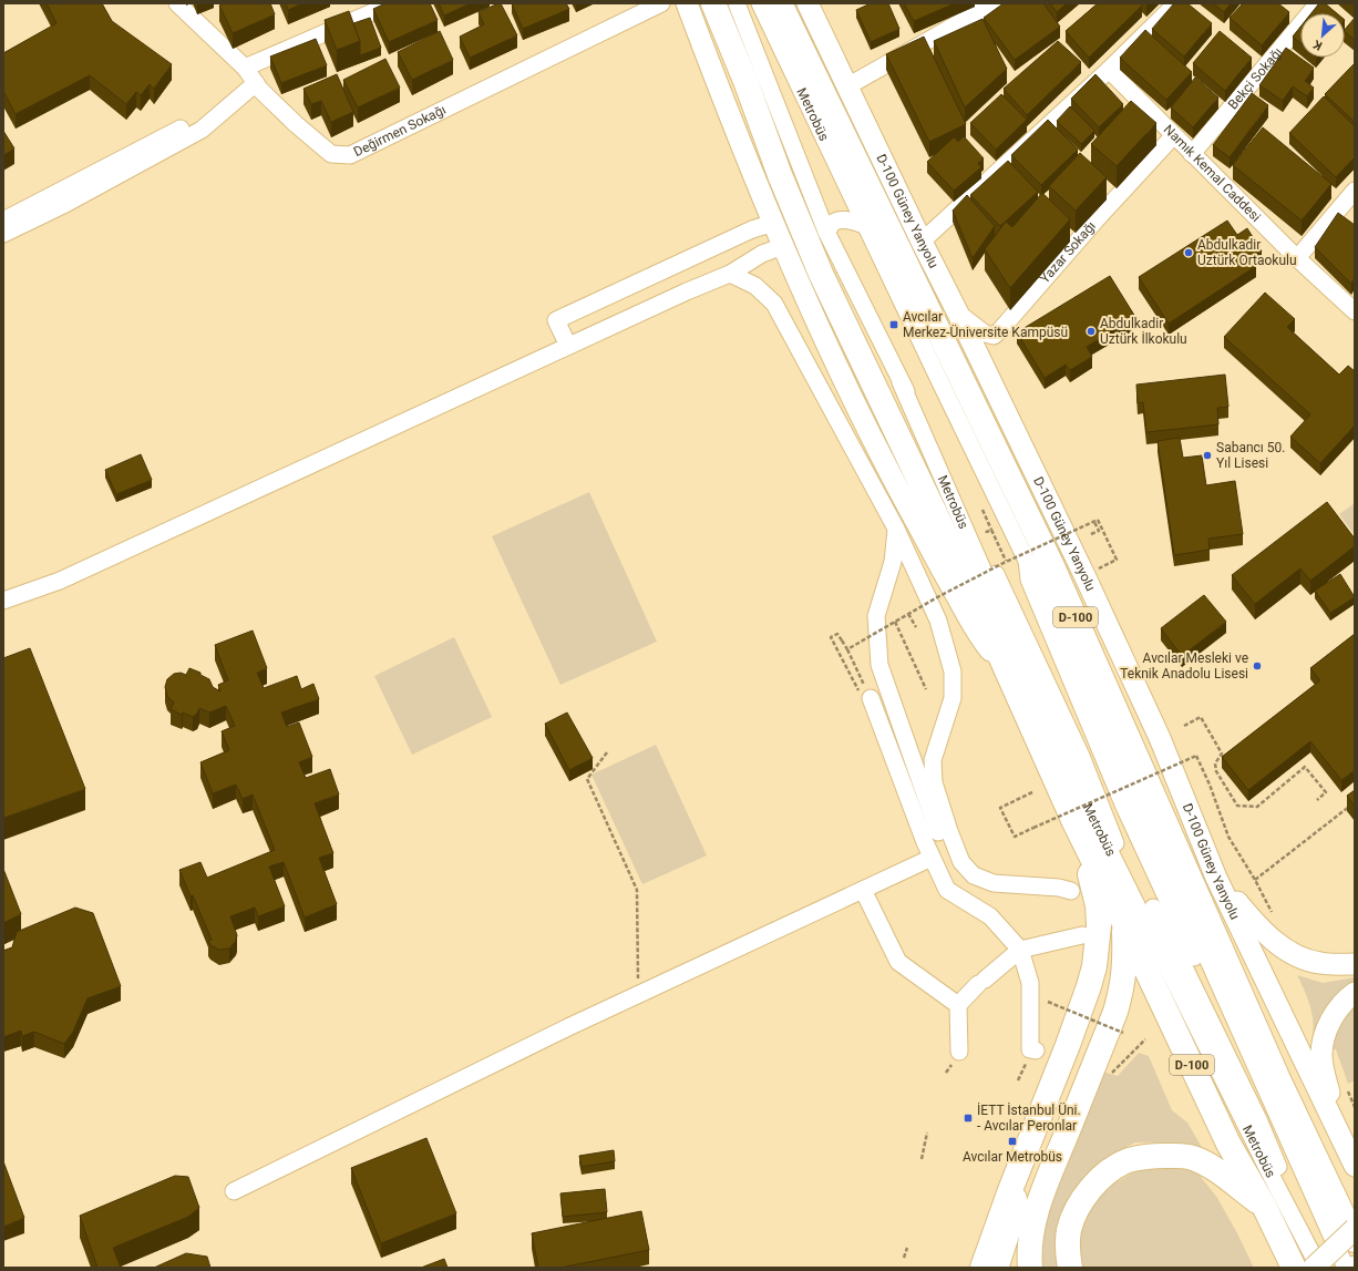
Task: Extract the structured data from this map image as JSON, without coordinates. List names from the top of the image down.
{
  "streets": {
    "highway": ["D-100"],
    "main road": ["D-100 Güney Yanyolu"],
    "street": [
      "Bekçi Sokağı",
      "Metrobüs",
      "Değirmen Sokağı",
      "Namık Kemal Caddesi",
      "Yazar Sokağı"
    ]
  },
  "crossings": [
    ["Bekçi Sokağı", "Namık Kemal Caddesi"],
    ["Namık Kemal Caddesi", "Yazar Sokağı"],
    ["D-100 Güney Yanyolu", "Yazar Sokağı"]
  ],
  "places": {
    "other": [
      "Abdulkadir Uztürk Ortaokulu",
      "Abdulkadir Uztürk İlkokulu",
      "Sabancı 50. Yıl Lisesi",
      "Avcılar Mesleki ve Teknik Anadolu Lisesi"
    ],
    "transit": ["Avcılar Merkez-Üniversite Kampüsü", "İETT İstanbul Üni. - Avcılar Peronlar", "Avcılar Metrobüs"]
  },
  "north": "bottom left"
}
